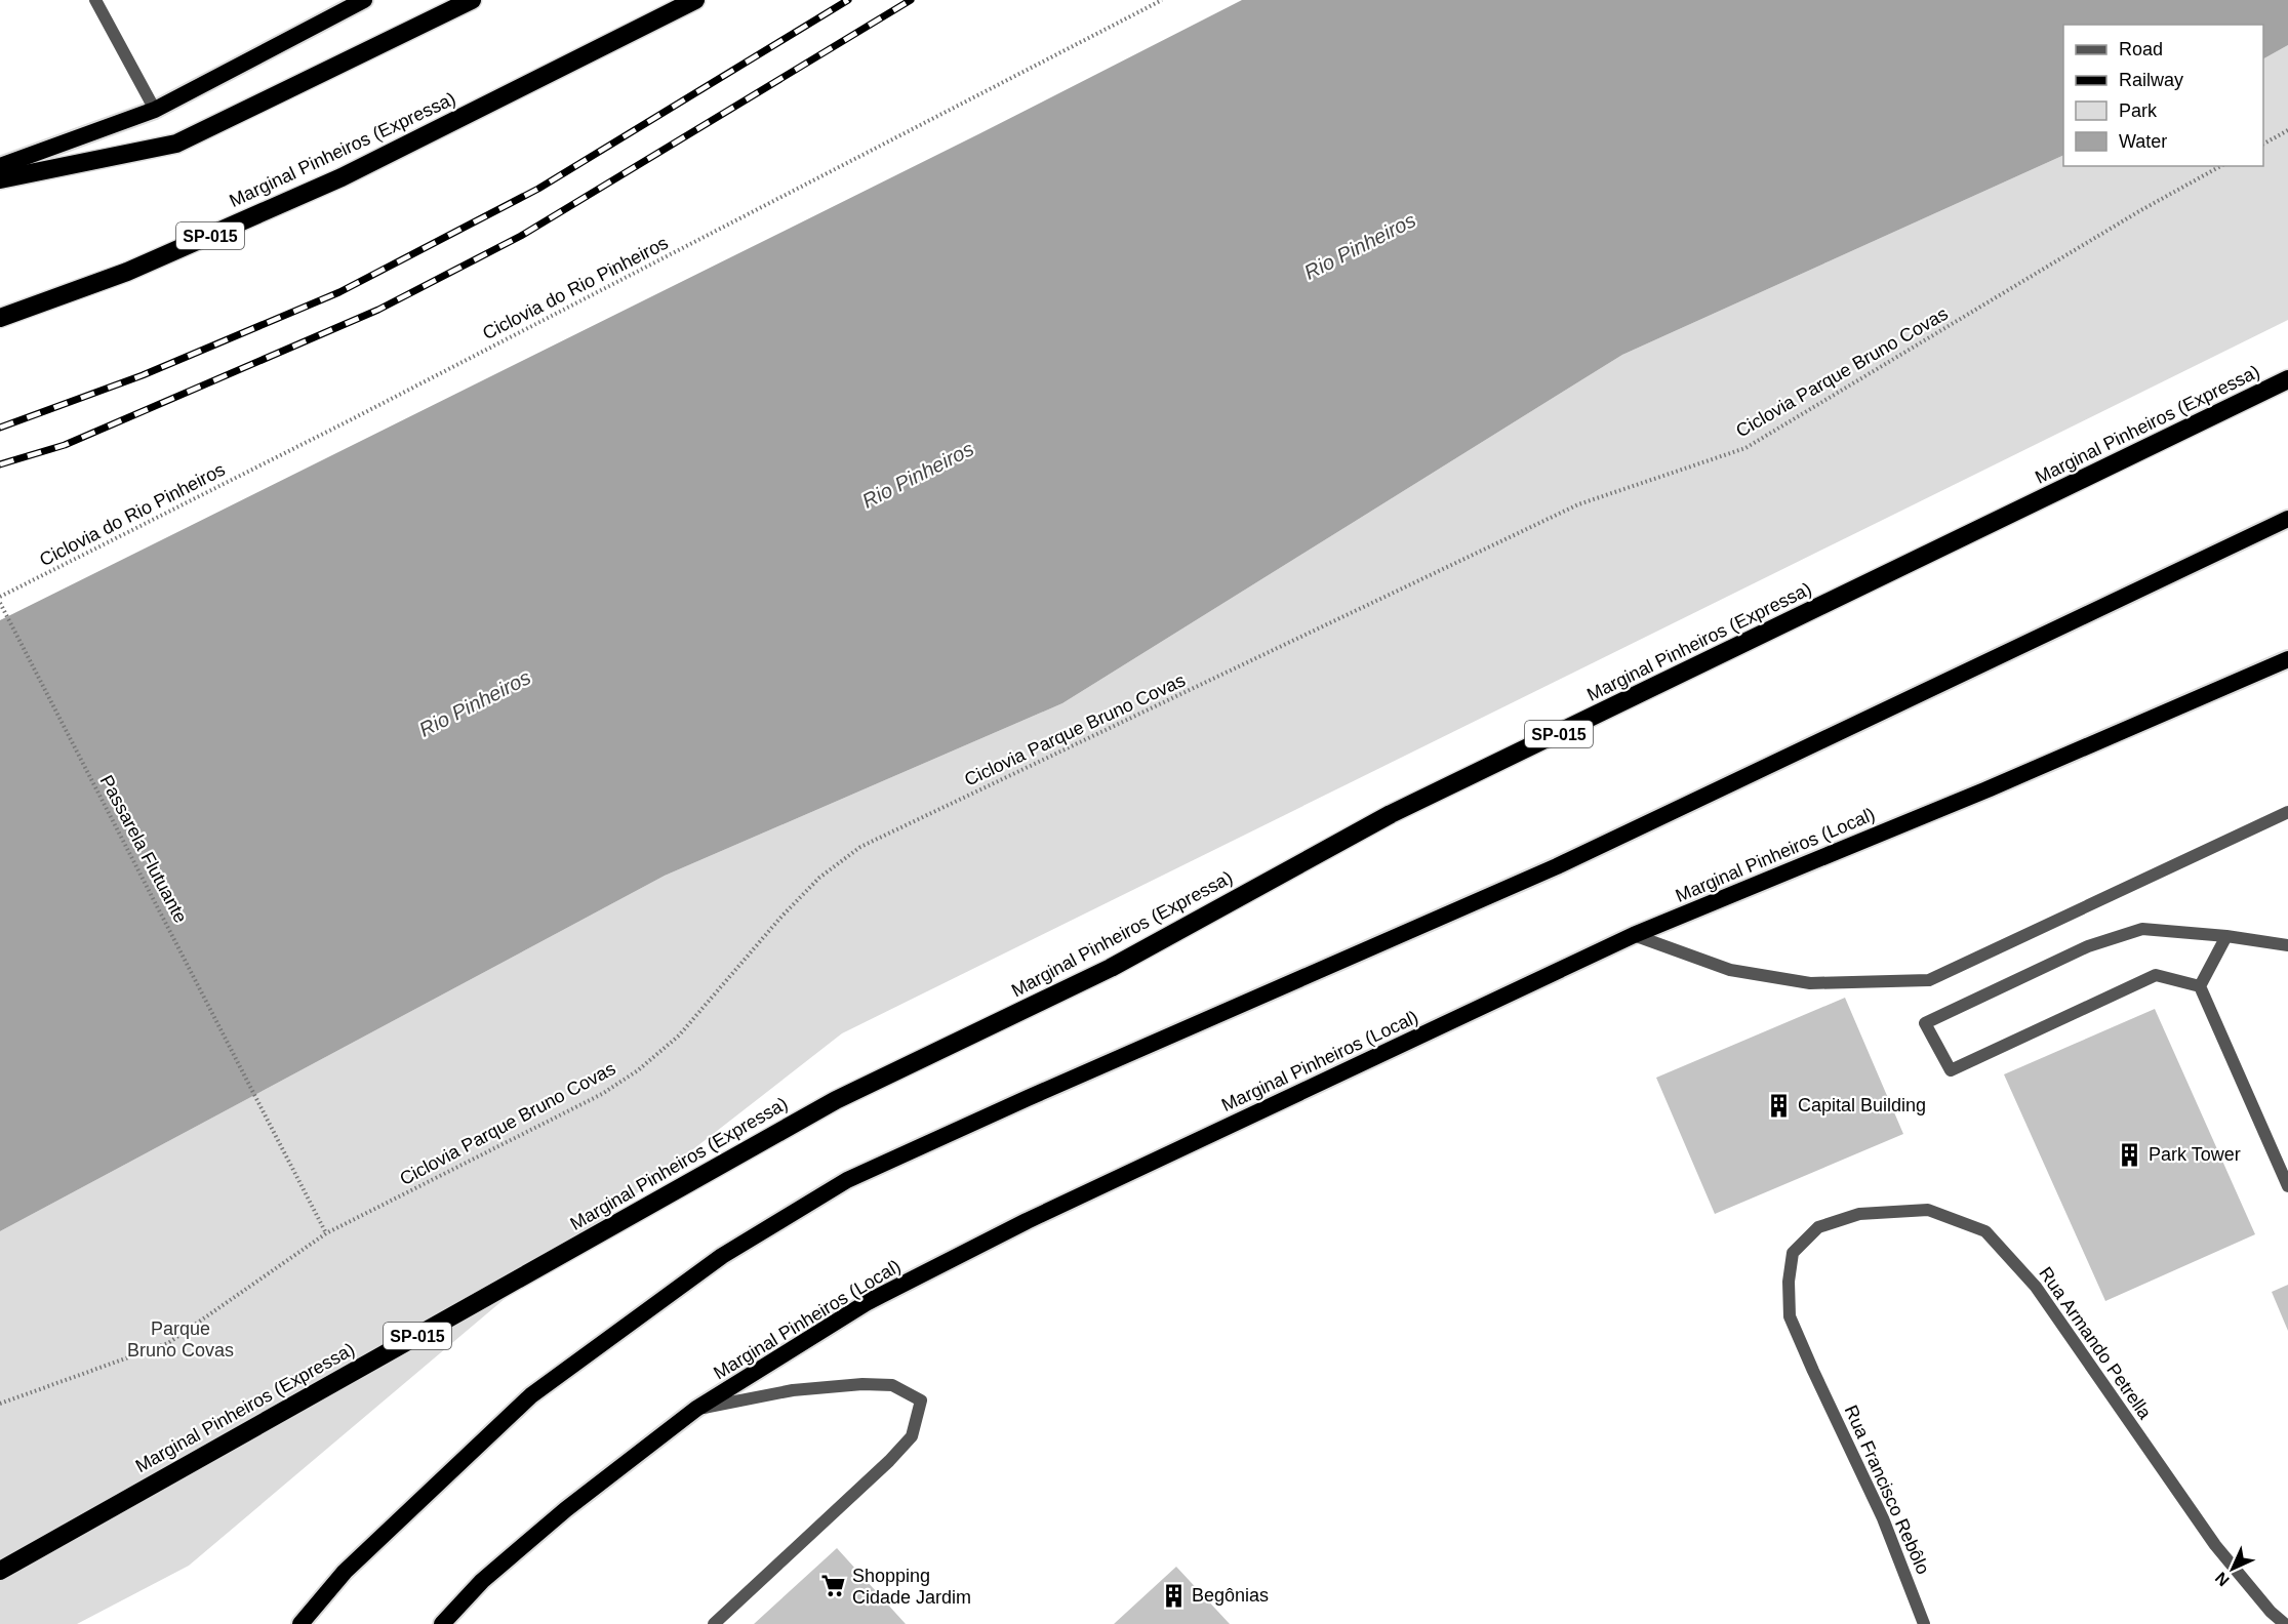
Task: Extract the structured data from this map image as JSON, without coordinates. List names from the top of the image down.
{
  "streets": {
    "highway": ["Marginal Pinheiros (Expressa)", "SP-015", "Marginal Pinheiros (Local)"],
    "street": ["Rua Armando Petrella", "Rua Francisco Rebôlo"],
    "path": ["Ciclovia do Rio Pinheiros", "Ciclovia Parque Bruno Covas", "Passarela Flutuante"]
  },
  "crossings": [
    ["Ciclovia Parque Bruno Covas", "Passarela Flutuante"],
    ["Rua Armando Petrella", "Rua Francisco Rebôlo"]
  ],
  "water": ["Rio Pinheiros"],
  "parks": ["Parque Bruno Covas"],
  "places": {
    "building": ["Capital Building", "Park Tower", "Begônias"],
    "supermarket": ["Shopping Cidade Jardim"]
  },
  "legend": [
    "Road",
    "Railway",
    "Park",
    "Water"
  ],
  "north": "bottom left"
}
